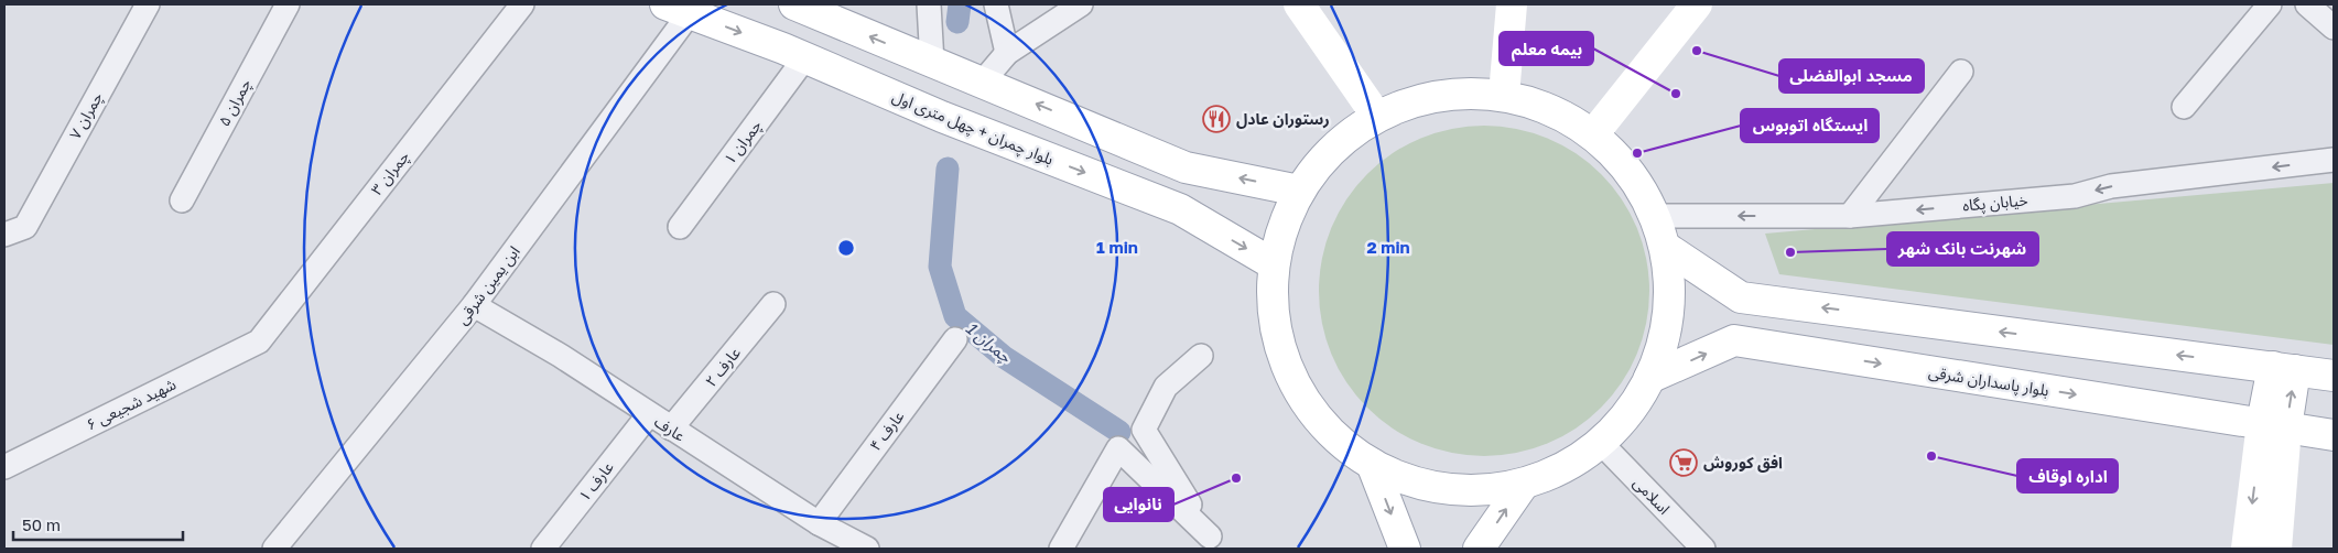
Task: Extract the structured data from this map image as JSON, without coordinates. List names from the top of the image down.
{
  "streets": {
    "main road": ["بلوار چمران + چهل متری اول", "بلوار پاسداران شرقی"],
    "street": [
      "چمران ۵",
      "چمران ۷",
      "چمران ۱",
      "چمران ۳",
      "خیابان پگاه",
      "ابن یمین شرقی",
      "عارف ۲",
      "شهید شجیعی ۶",
      "عارف",
      "عارف ۴",
      "عارف ۱",
      "اسلامی"
    ]
  },
  "crossings": [
    ["بلوار چمران + چهل متری اول", "چمران ۱"],
    ["بلوار چمران + چهل متری اول", "ابن یمین شرقی"],
    ["چمران ۳", "شهید شجیعی ۶"],
    ["ابن یمین شرقی", "عارف"],
    ["عارف ۲", "عارف"],
    ["عارف", "عارف ۴"],
    ["عارف", "عارف ۱"]
  ],
  "one_way": ["خیابان پگاه"],
  "water": ["چمران 1"],
  "places": {
    "other": [
      "مسجد ابوالفضلی",
      "بیمه معلم",
      "ایستگاه اتوبوس",
      "شهرنت بانک شهر",
      "اداره اوقاف",
      "نانوایی"
    ],
    "restaurant": ["رستوران عادل"],
    "supermarket": ["افق کوروش"]
  },
  "scale_bar": "50 m",
  "rings": ["1 min", "2 min"]
}
